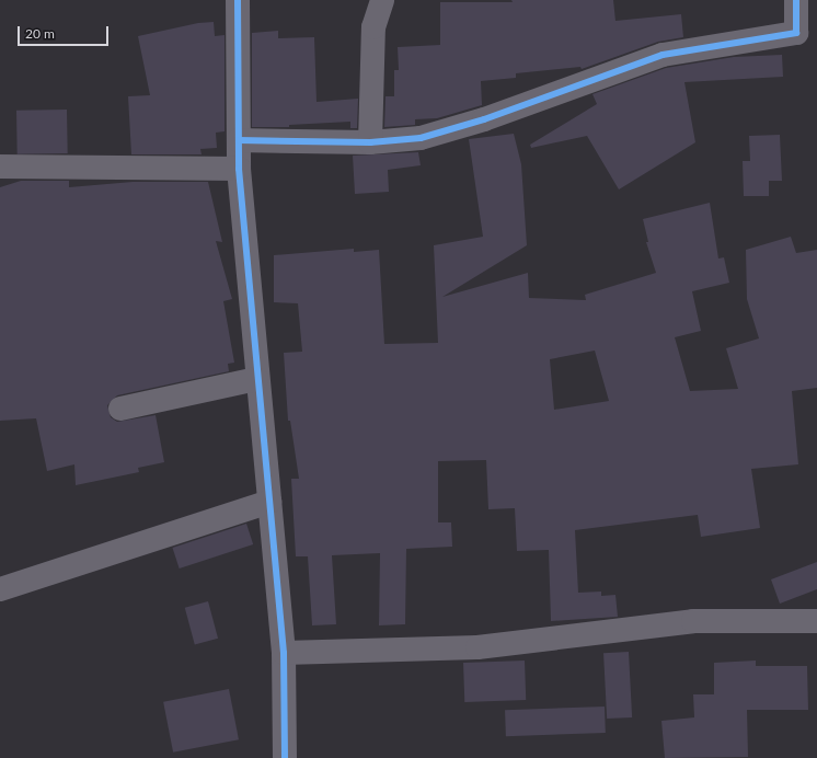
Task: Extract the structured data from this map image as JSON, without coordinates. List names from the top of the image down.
{
  "scale_bar": "20 m"
}
